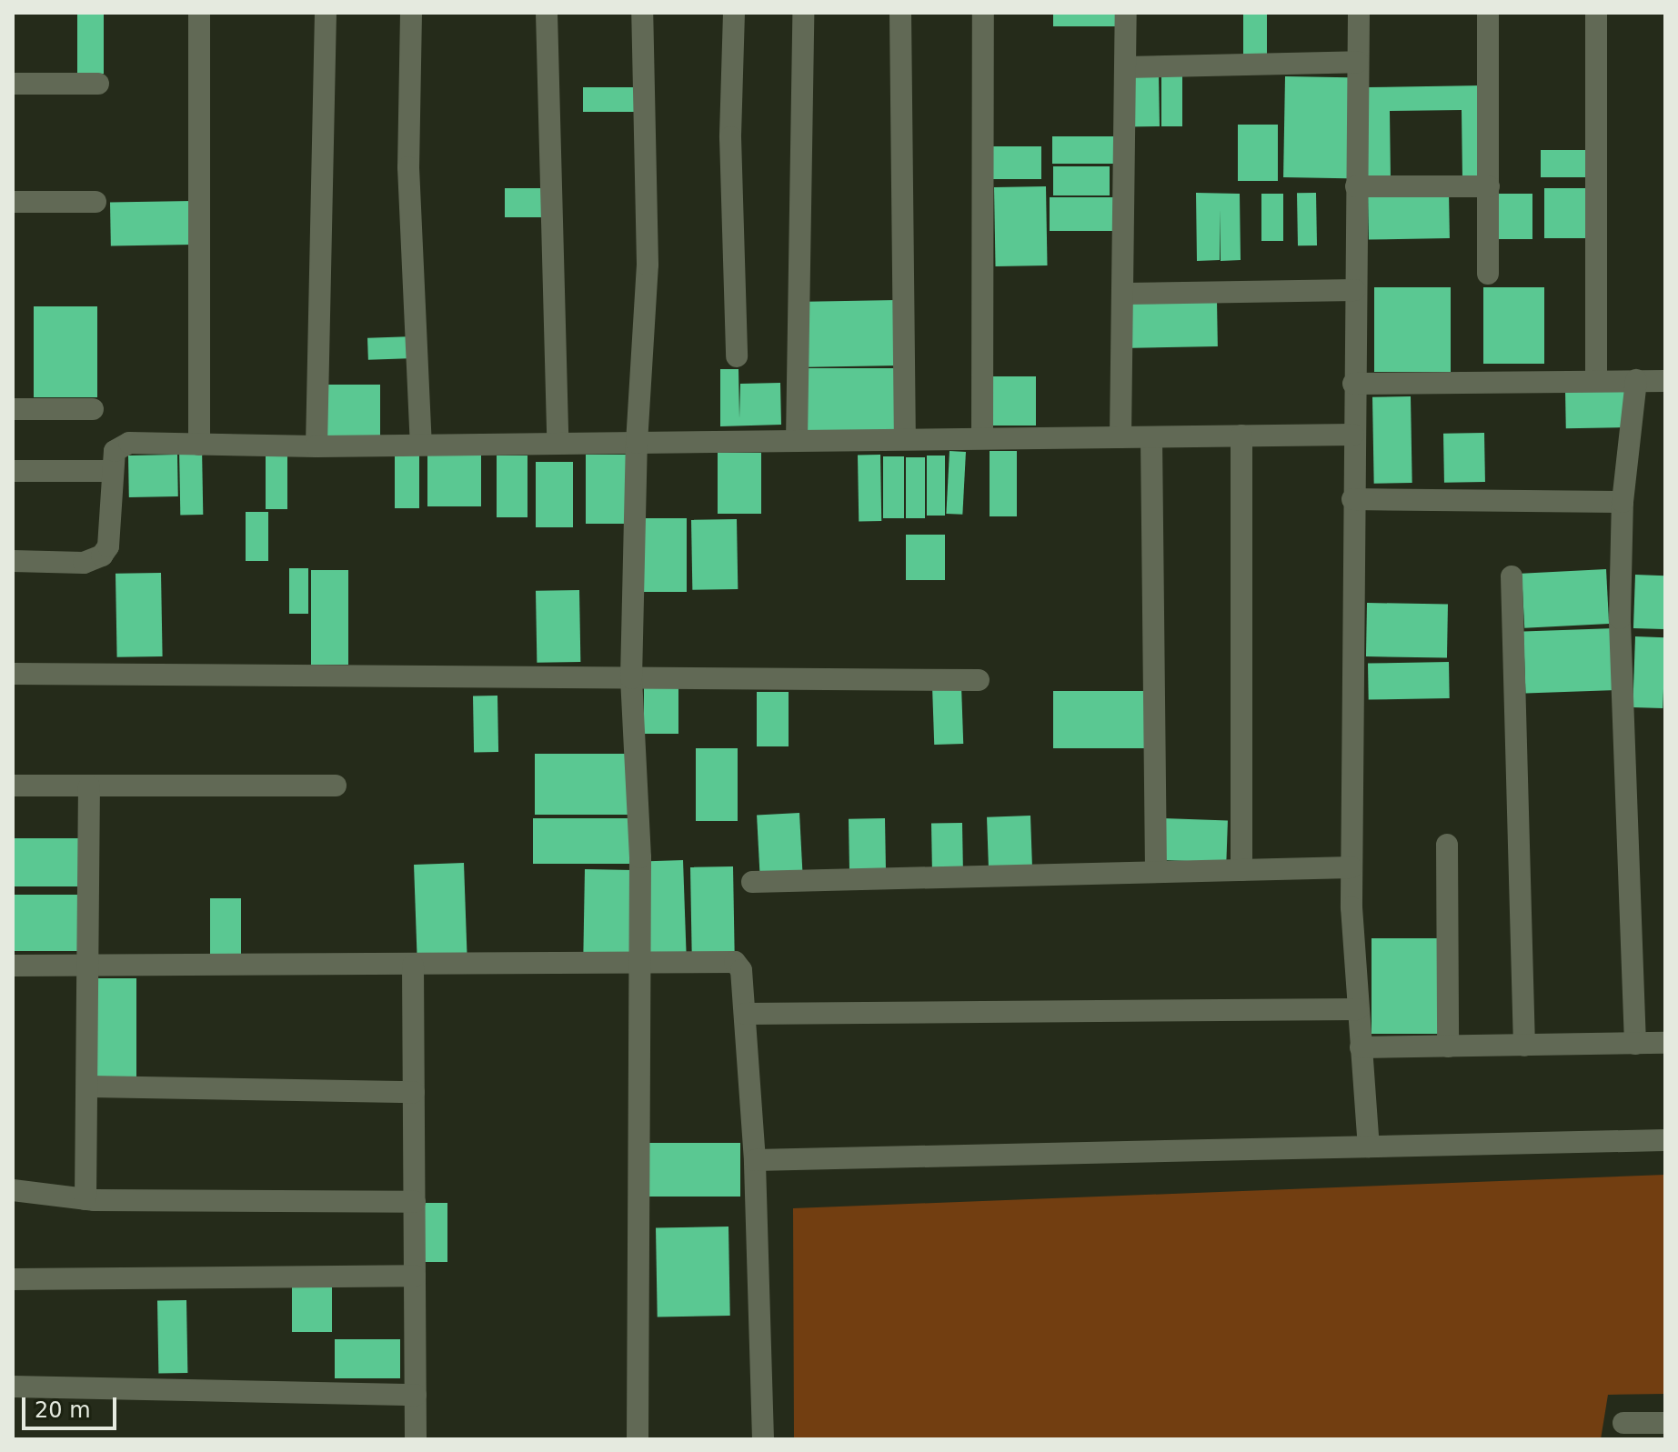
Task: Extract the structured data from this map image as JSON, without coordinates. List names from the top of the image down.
{
  "scale_bar": "20 m"
}
